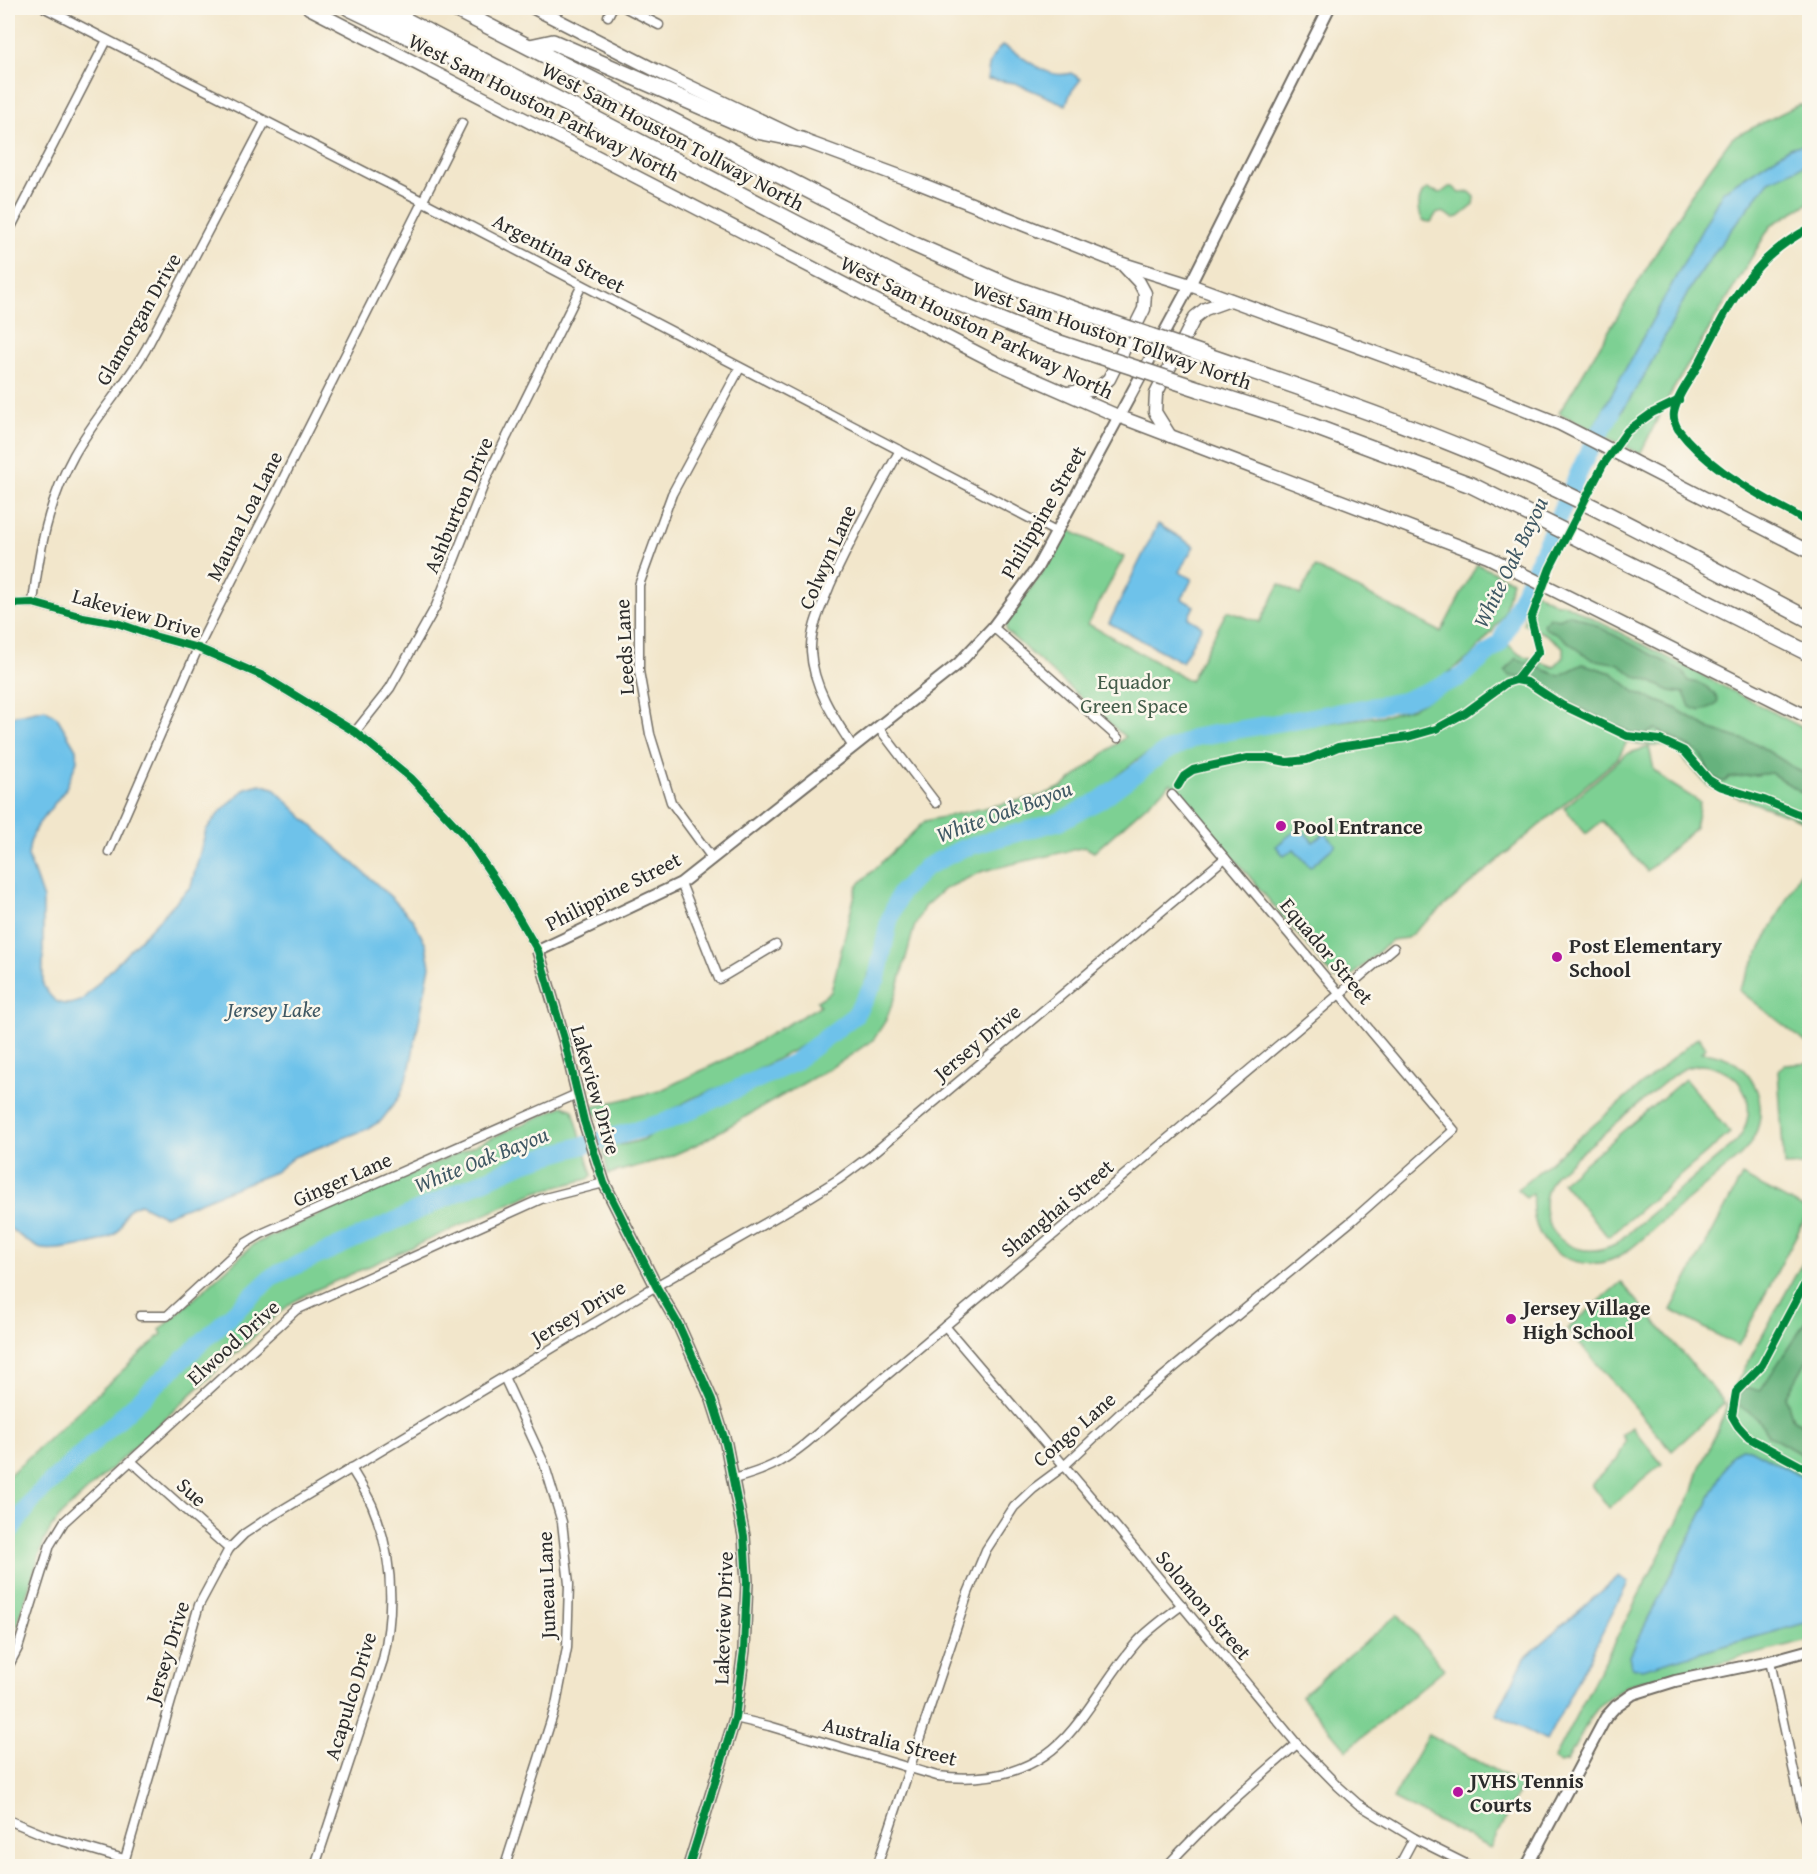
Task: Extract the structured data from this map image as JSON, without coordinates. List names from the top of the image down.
{
  "streets": {
    "highway": ["West Sam Houston Tollway North"],
    "main road": ["West Sam Houston Parkway North"],
    "street": [
      "Argentina Street",
      "Glamorgan Drive",
      "Ashburton Drive",
      "Philippine Street",
      "Mauna Loa Lane",
      "Colwyn Lane",
      "Lakeview Drive",
      "Leeds Lane",
      "Equador Street",
      "Jersey Drive",
      "Ginger Lane",
      "Shanghai Street",
      "Elwood Drive",
      "Congo Lane",
      "Sue",
      "Juneau Lane",
      "Solomon Street",
      "Acapulco Drive",
      "Australia Street"
    ]
  },
  "crossings": [
    ["West Sam Houston Parkway North", "Philippine Street"],
    ["Argentina Street", "Glamorgan Drive"],
    ["Argentina Street", "Ashburton Drive"],
    ["Argentina Street", "Philippine Street"],
    ["Argentina Street", "Mauna Loa Lane"],
    ["Argentina Street", "Colwyn Lane"],
    ["Argentina Street", "Leeds Lane"],
    ["Glamorgan Drive", "Lakeview Drive"],
    ["Ashburton Drive", "Lakeview Drive"],
    ["Philippine Street", "Colwyn Lane"],
    ["Philippine Street", "Lakeview Drive"],
    ["Philippine Street", "Leeds Lane"],
    ["Mauna Loa Lane", "Lakeview Drive"],
    ["Lakeview Drive", "Jersey Drive"],
    ["Lakeview Drive", "Ginger Lane"],
    ["Lakeview Drive", "Shanghai Street"],
    ["Lakeview Drive", "Elwood Drive"],
    ["Lakeview Drive", "Australia Street"],
    ["Equador Street", "Jersey Drive"],
    ["Equador Street", "Shanghai Street"],
    ["Equador Street", "Congo Lane"],
    ["Jersey Drive", "Sue"],
    ["Jersey Drive", "Juneau Lane"],
    ["Jersey Drive", "Acapulco Drive"],
    ["Shanghai Street", "Solomon Street"],
    ["Elwood Drive", "Sue"],
    ["Congo Lane", "Solomon Street"],
    ["Congo Lane", "Australia Street"],
    ["Solomon Street", "Australia Street"]
  ],
  "water": ["White Oak Bayou", "Jersey Lake"],
  "parks": ["Equador Green Space"],
  "places": [
    "Pool Entrance",
    "Post Elementary School",
    "Jersey Village High School",
    "JVHS Tennis Courts"
  ]
}
